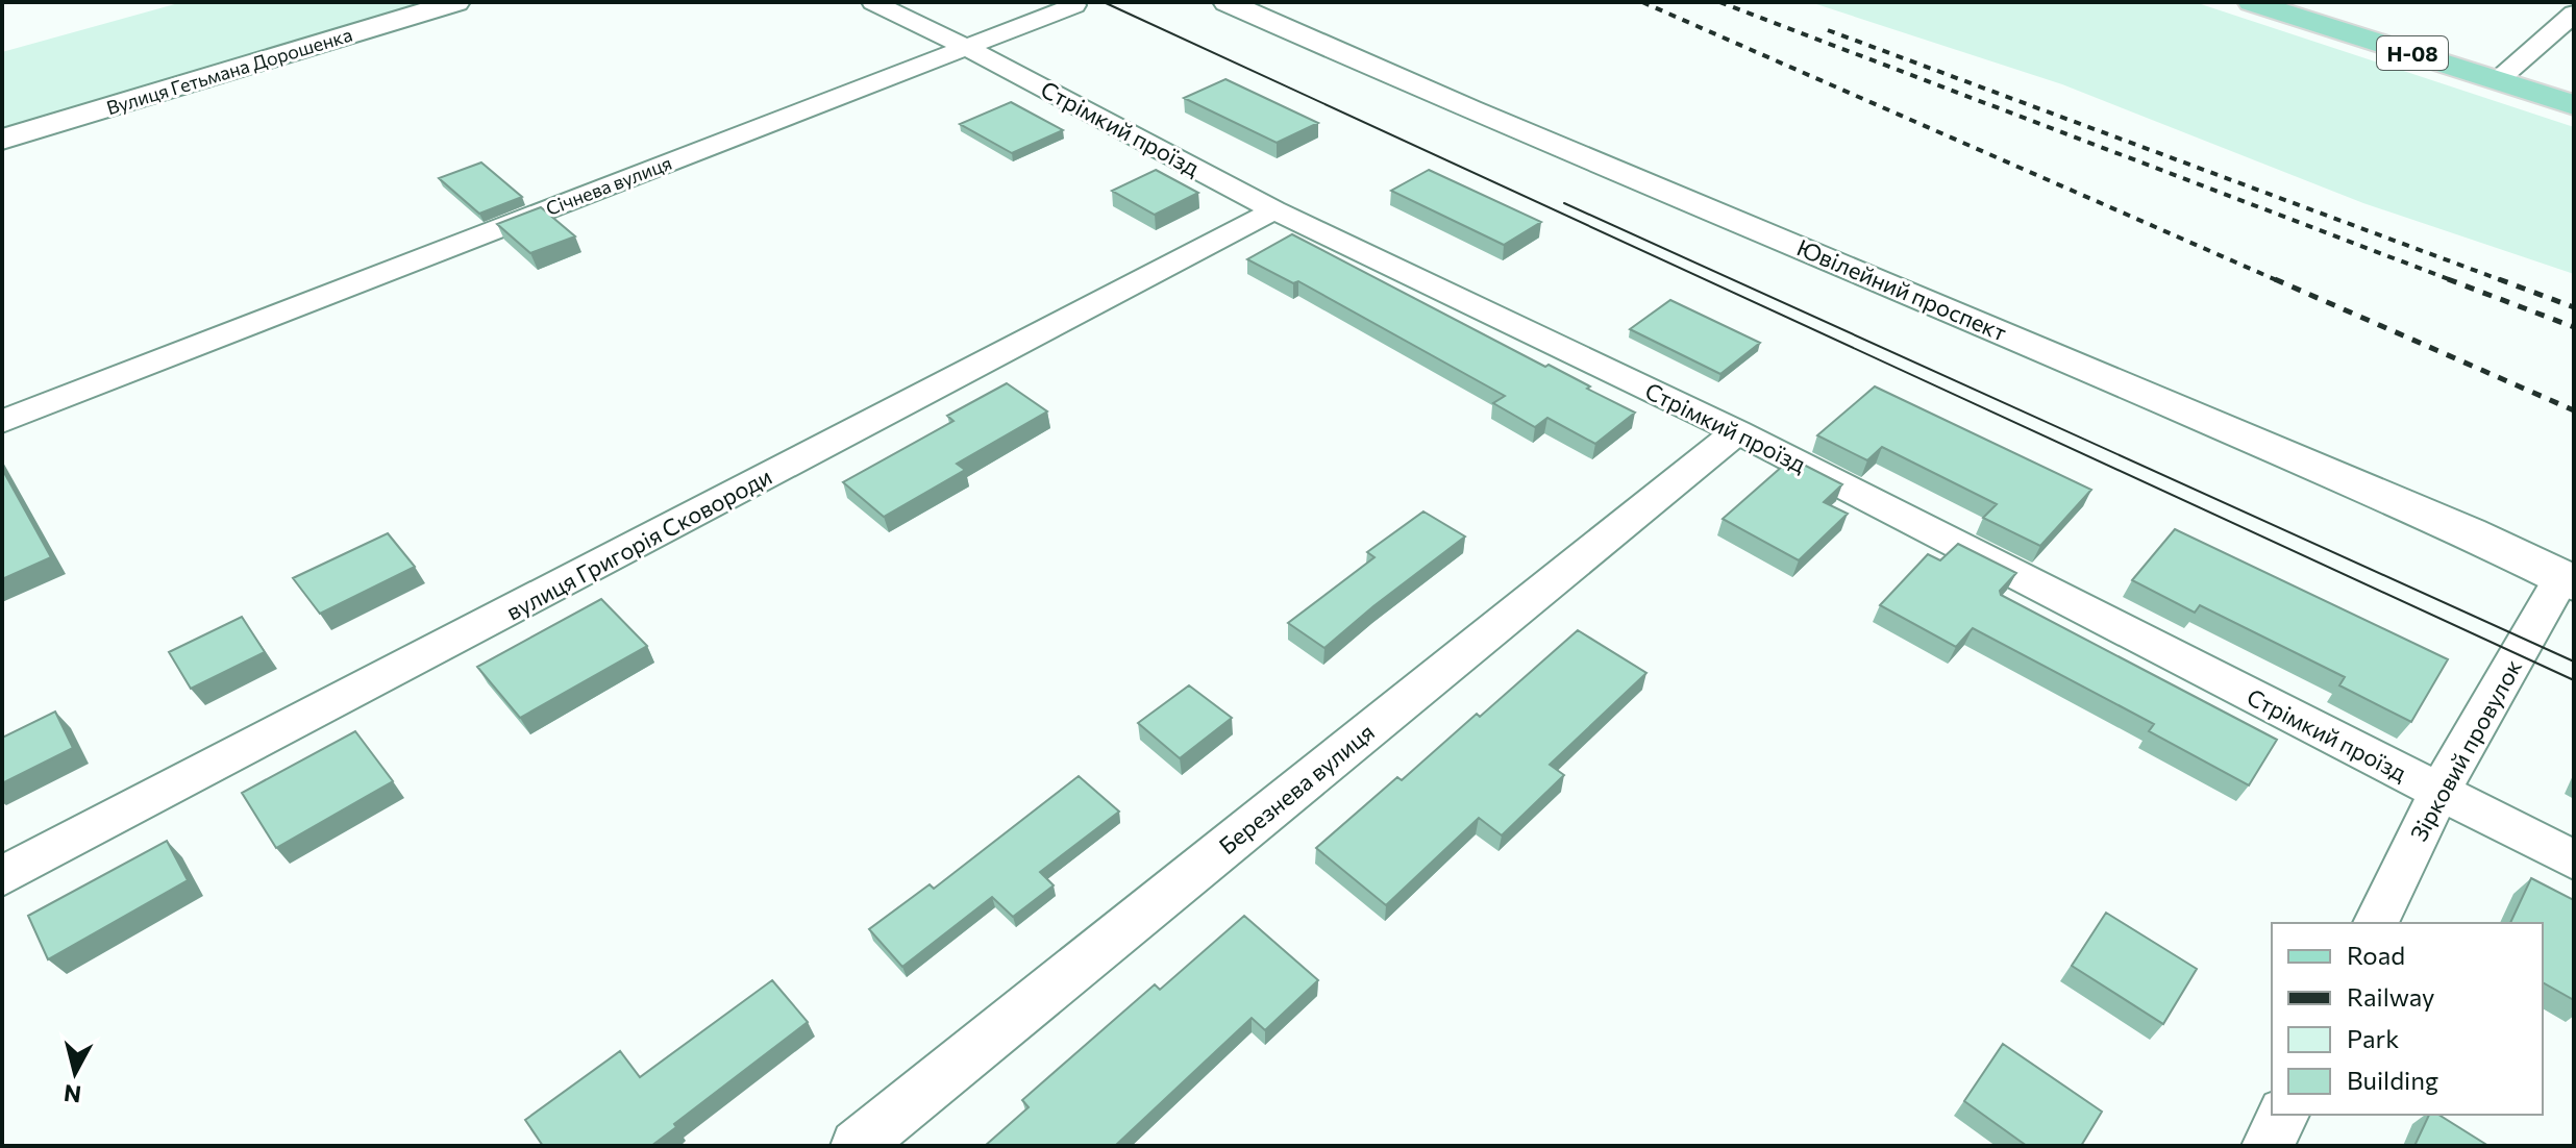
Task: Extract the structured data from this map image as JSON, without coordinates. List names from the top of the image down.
{
  "streets": {
    "main road": ["Н-08", "Вулиця Гетьмана Дорошенка", "Ювілейний проспект"],
    "street": [
      "Стрімкий проїзд",
      "Січнева вулиця",
      "вулиця Григорія Сковороди",
      "Зірковий провулок",
      "Березнева вулиця"
    ]
  },
  "crossings": [
    ["Стрімкий проїзд", "Січнева вулиця"],
    ["Стрімкий проїзд", "вулиця Григорія Сковороди"],
    ["Стрімкий проїзд", "Зірковий провулок"],
    ["Стрімкий проїзд", "Березнева вулиця"],
    ["Ювілейний проспект", "Зірковий провулок"]
  ],
  "legend": [
    "Road",
    "Railway",
    "Park",
    "Building"
  ],
  "north": "bottom"
}
